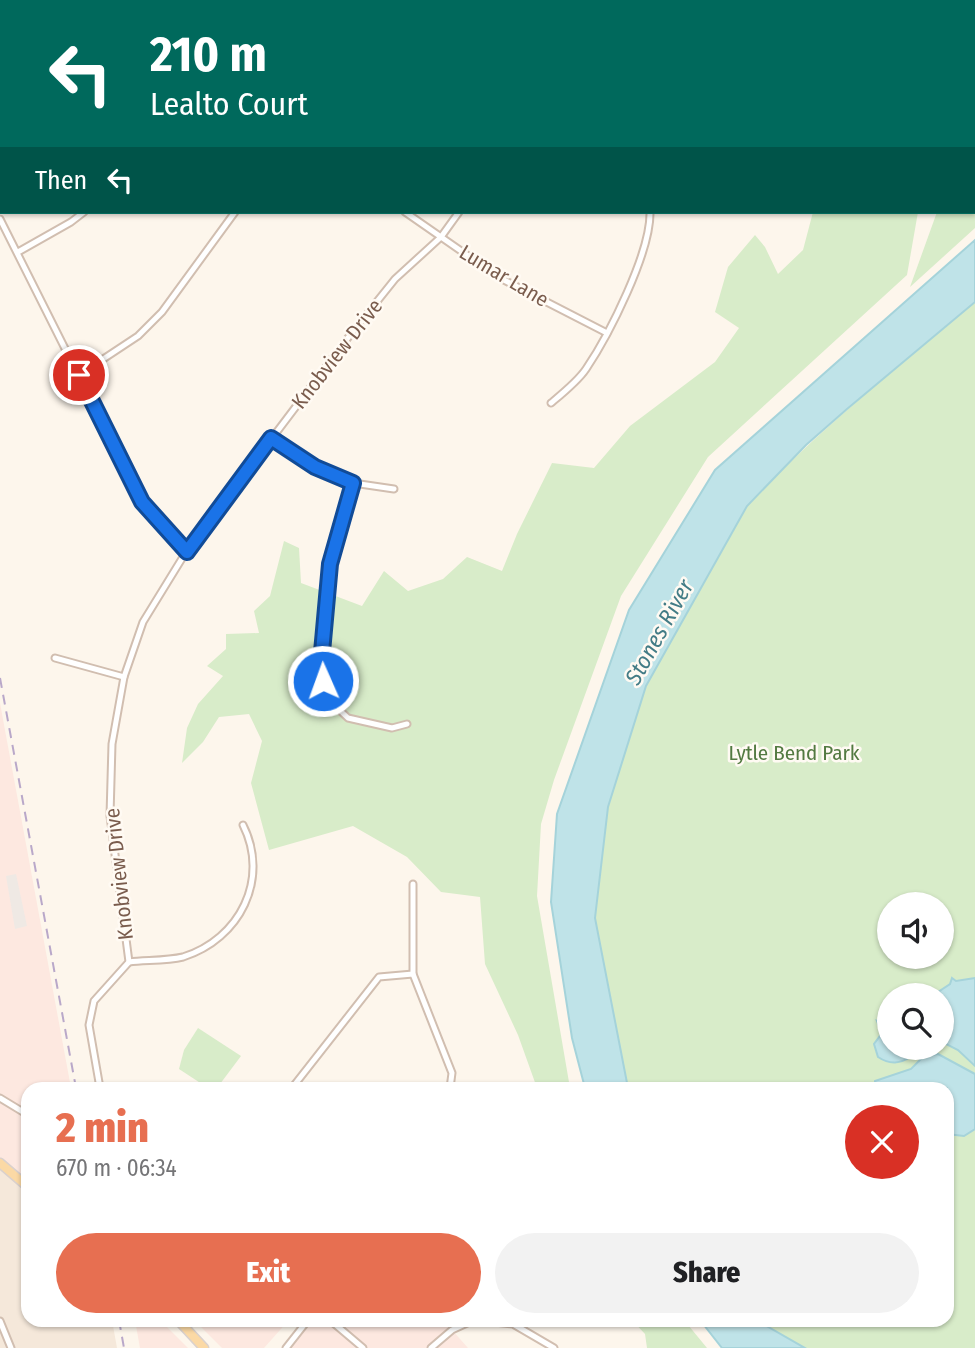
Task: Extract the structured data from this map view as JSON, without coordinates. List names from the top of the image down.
{
  "streets": {
    "street": ["Lumar Lane", "Knobview Drive"]
  },
  "crossings": [
    ["Lumar Lane", "Knobview Drive"]
  ],
  "water": ["Stones River"],
  "parks": ["Lytle Bend Park"],
  "page": {
    "turn": ["210 m", "Lealto Court"],
    "then": "Then",
    "heading": ["2 min", "670 m · 06:34"],
    "buttons": ["Exit", "Share"]
  }
}
